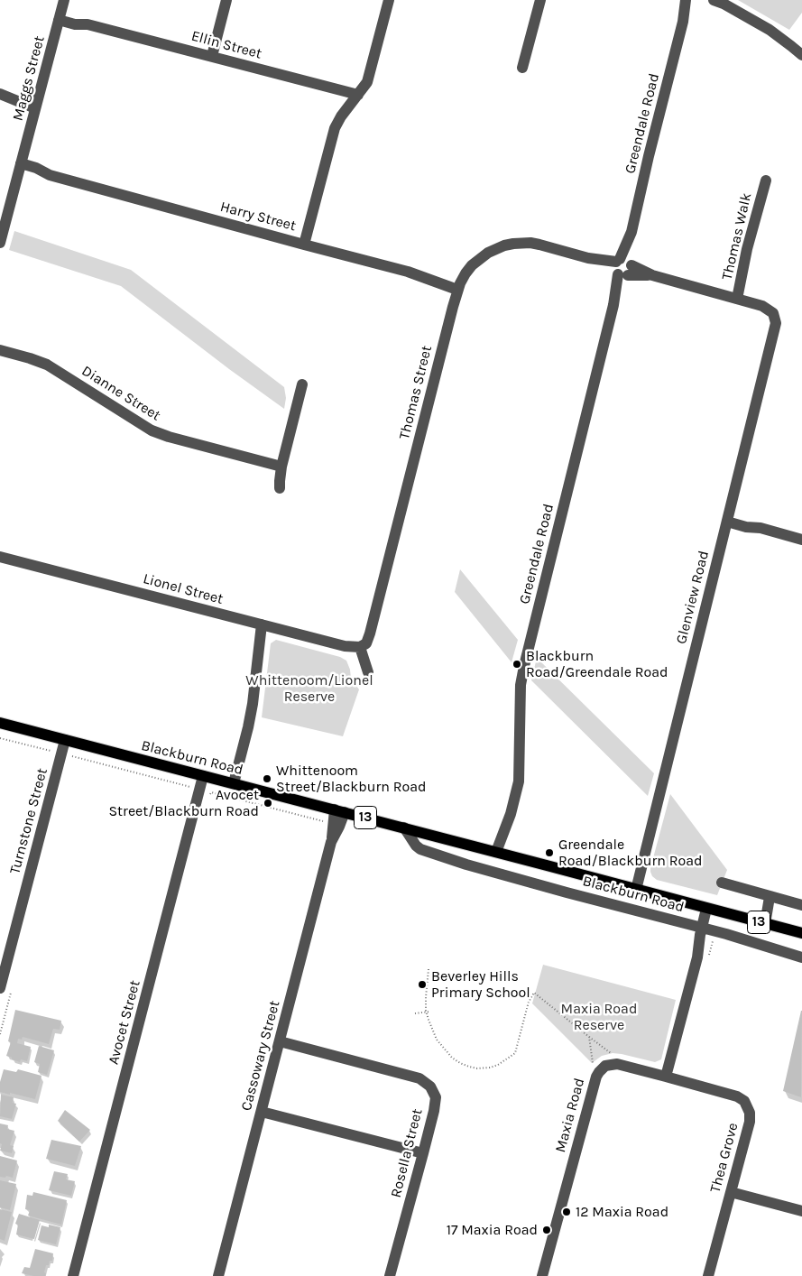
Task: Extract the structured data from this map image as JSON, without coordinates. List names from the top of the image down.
{
  "streets": {
    "main road": ["Blackburn Road", "13"],
    "street": [
      "Ellin Street",
      "Maggs Street",
      "Greendale Road",
      "Harry Street",
      "Thomas Walk",
      "Thomas Street",
      "Dianne Street",
      "Lionel Street",
      "Glenview Road",
      "Turnstone Street",
      "Avocet Street",
      "Cassowary Street",
      "Maxia Road",
      "Rosella Street",
      "Thea Grove"
    ]
  },
  "crossings": [
    ["Ellin Street", "Maggs Street"],
    ["Maggs Street", "Harry Street"],
    ["Greendale Road", "Thomas Street"],
    ["Greendale Road", "Blackburn Road"],
    ["Harry Street", "Thomas Street"],
    ["Thomas Walk", "Thomas Street"],
    ["Thomas Street", "Lionel Street"],
    ["Thomas Street", "Glenview Road"],
    ["Glenview Road", "Blackburn Road"],
    ["Blackburn Road", "Turnstone Street"],
    ["Blackburn Road", "Avocet Street"],
    ["Blackburn Road", "Cassowary Street"],
    ["Cassowary Street", "Rosella Street"],
    ["Maxia Road", "Thea Grove"]
  ],
  "parks": ["Whittenoom/Lionel Reserve", "Maxia Road Reserve"],
  "places": [
    "Blackburn Road/Greendale Road",
    "Whittenoom Street/Blackburn Road",
    "Avocet Street/Blackburn Road",
    "Greendale Road/Blackburn Road",
    "Beverley Hills Primary School",
    "12 Maxia Road",
    "17 Maxia Road"
  ]
}
